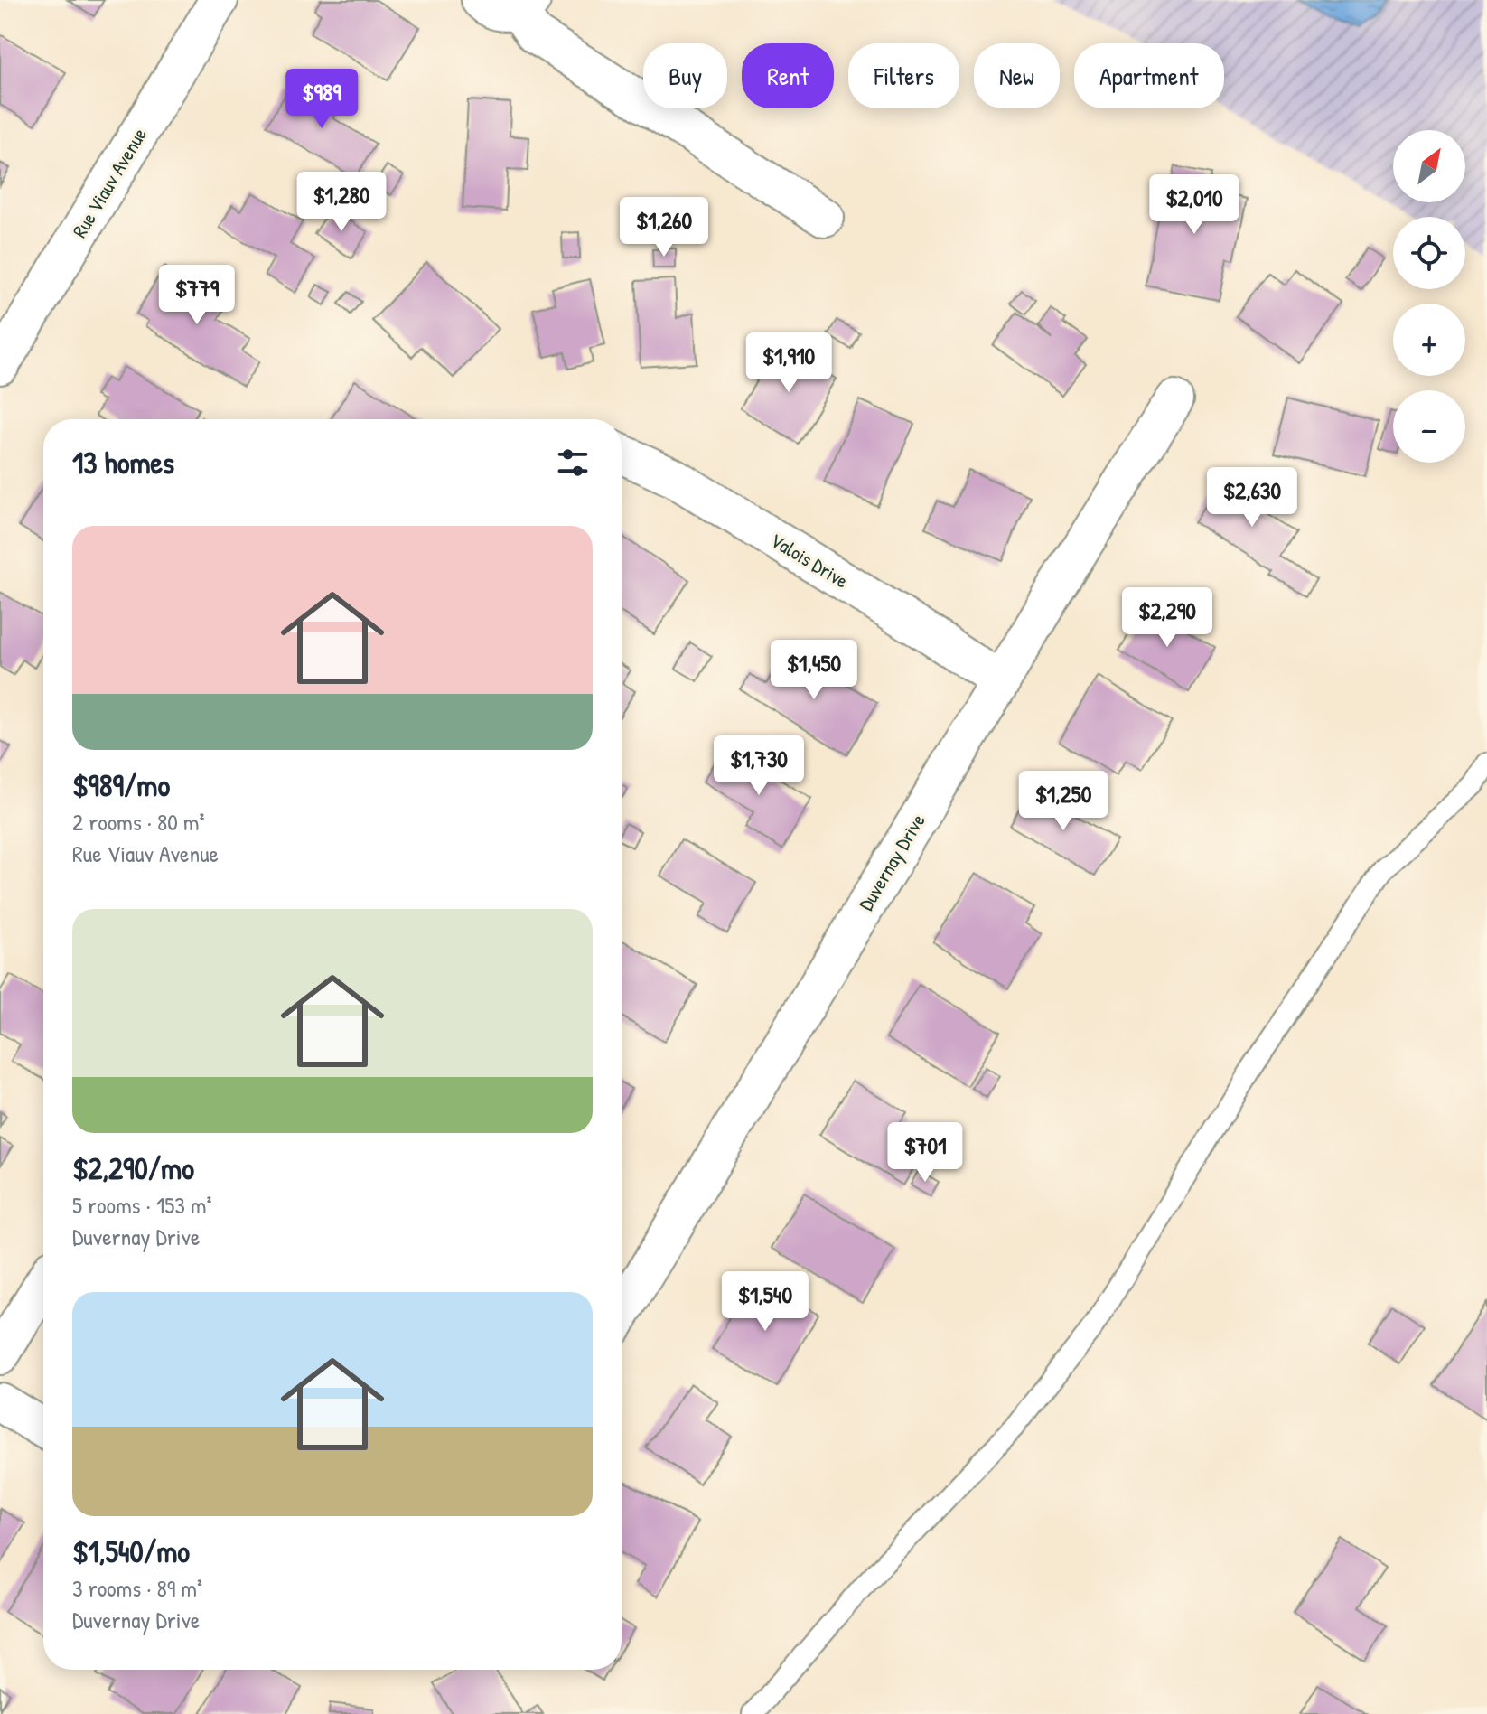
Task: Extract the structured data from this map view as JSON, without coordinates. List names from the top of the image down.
{
  "streets": {
    "street": ["Rue Viauv Avenue", "Valois Drive", "Duvernay Drive"]
  },
  "crossings": [
    ["Valois Drive", "Duvernay Drive"]
  ],
  "north": "top right",
  "page": {
    "chip": [
      "Buy",
      "Rent",
      "Filters",
      "New",
      "Apartment"
    ],
    "price": [
      "$989",
      "$1,280",
      "$2,010",
      "$1,260",
      "$779",
      "$1,910",
      "$2,630",
      "$2,290",
      "$1,450",
      "$1,730",
      "$1,250",
      "$701",
      "$1,540"
    ],
    "map_buttons": ["+", "−"],
    "heading": "13 homes",
    "list": [
      {
        "name": "$989/mo",
        "note": "2 rooms · 80 m² · Rue Viauv Avenue"
      },
      {
        "name": "$2,290/mo",
        "note": "5 rooms · 153 m² · Duvernay Drive"
      },
      {
        "name": "$1,540/mo",
        "note": "3 rooms · 89 m² · Duvernay Drive"
      }
    ]
  }
}
